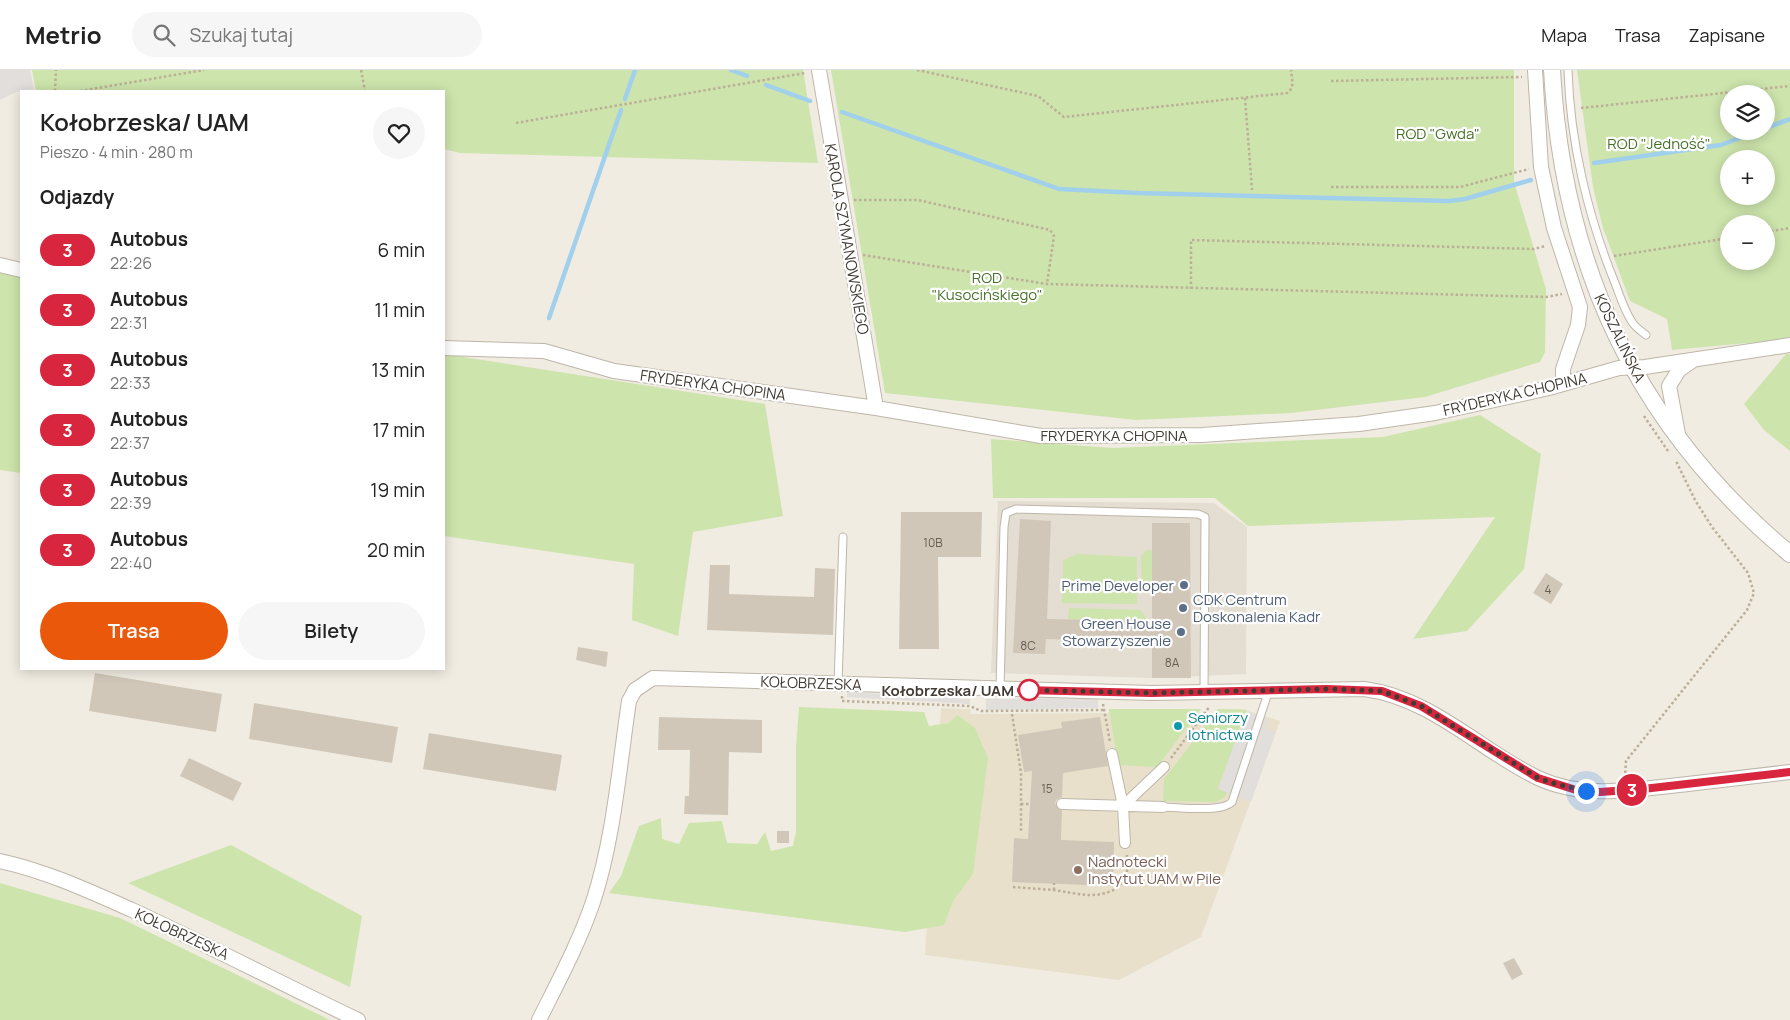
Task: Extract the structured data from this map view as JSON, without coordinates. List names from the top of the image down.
{
  "streets": {
    "street": [
      "KAROLA SZYMANOWSKIEGO",
      "KOSZALIŃSKA",
      "FRYDERYKA CHOPINA",
      "KOŁOBRZESKA"
    ]
  },
  "crossings": [
    ["KAROLA SZYMANOWSKIEGO", "FRYDERYKA CHOPINA"],
    ["KOSZALIŃSKA", "FRYDERYKA CHOPINA"]
  ],
  "parks": ["ROD \"Gwda\"", "ROD \"Jedność\"", "ROD \"Kusocińskiego\""],
  "places": [
    "Prime Developer",
    "CDK Centrum Doskonalenia Kadr",
    "Green House Stowarzyszenie",
    "Kołobrzeska/ UAM",
    "Seniorzy lotnictwa",
    "Nadnotecki Instytut UAM w Pile"
  ],
  "lines": ["bus line 3"],
  "house_numbers": [
    "10B",
    "4",
    "8C",
    "8A",
    "15"
  ],
  "page": {
    "header": "Metrio",
    "search": "Szukaj tutaj",
    "nav": ["Mapa", "Trasa", "Zapisane"],
    "on_map": "3",
    "map_buttons": ["+", "−"],
    "heading": [
      ["Kołobrzeska/ UAM", "Pieszo · 4 min · 280 m"],
      "Odjazdy"
    ],
    "list": [
      {
        "mark": "3",
        "name": "Autobus",
        "note": "22:26",
        "value": "6 min"
      },
      {
        "mark": "3",
        "name": "Autobus",
        "note": "22:31",
        "value": "11 min"
      },
      {
        "mark": "3",
        "name": "Autobus",
        "note": "22:33",
        "value": "13 min"
      },
      {
        "mark": "3",
        "name": "Autobus",
        "note": "22:37",
        "value": "17 min"
      },
      {
        "mark": "3",
        "name": "Autobus",
        "note": "22:39",
        "value": "19 min"
      },
      {
        "mark": "3",
        "name": "Autobus",
        "note": "22:40",
        "value": "20 min"
      }
    ],
    "buttons": ["Trasa", "Bilety"]
  }
}
